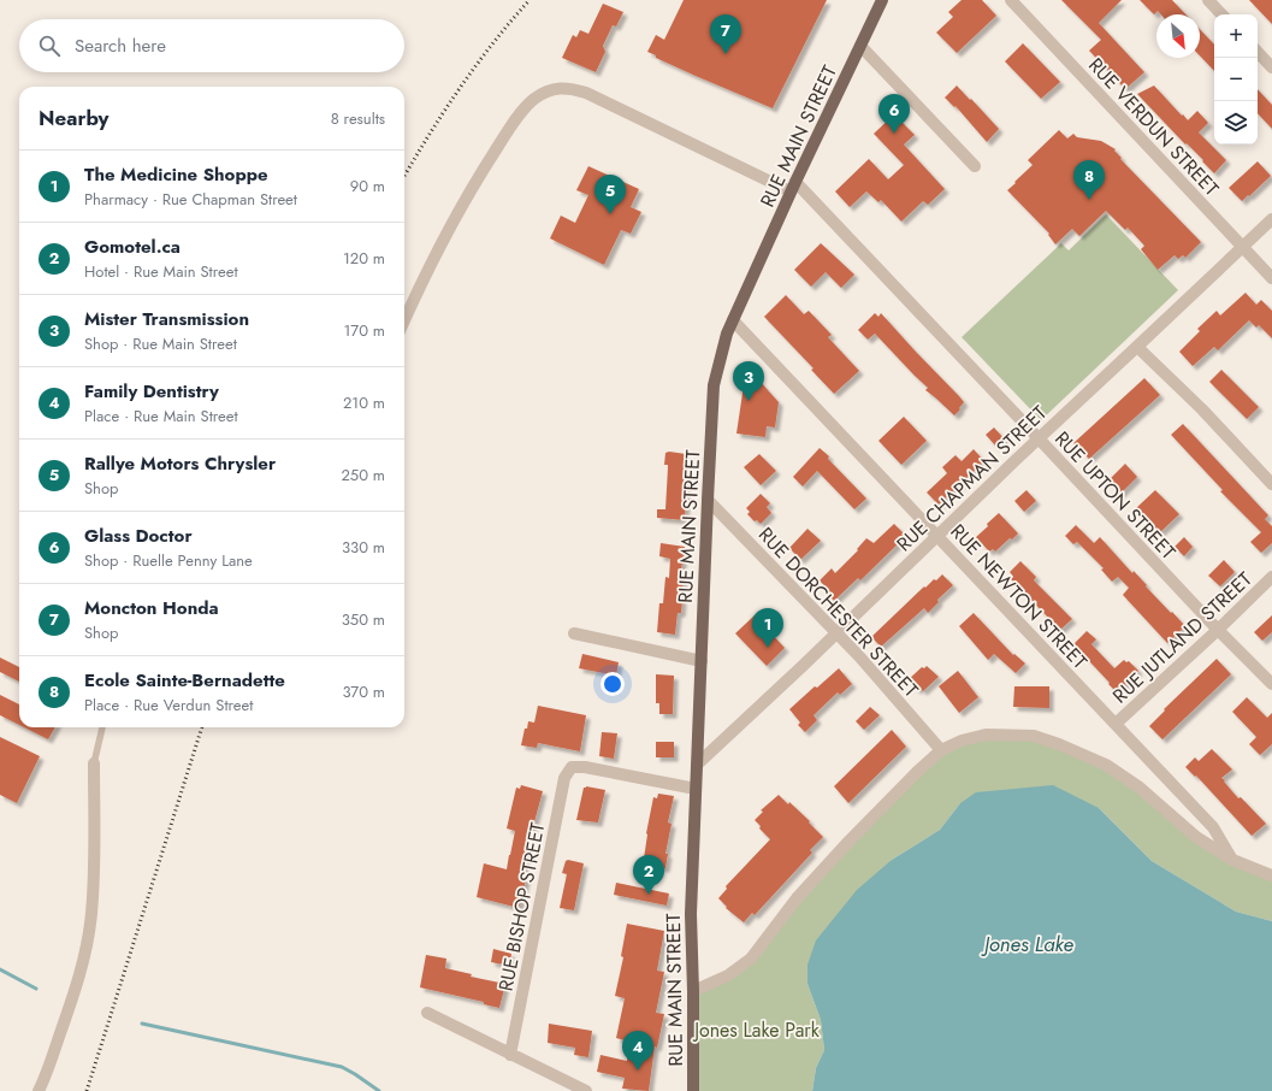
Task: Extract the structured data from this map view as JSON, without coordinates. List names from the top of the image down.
{
  "streets": {
    "main road": ["RUE MAIN STREET"],
    "street": [
      "RUE VERDUN STREET",
      "RUE CHAPMAN STREET",
      "RUE UPTON STREET",
      "RUE NEWTON STREET",
      "RUE DORCHESTER STREET",
      "RUE JUTLAND STREET",
      "RUE BISHOP STREET"
    ]
  },
  "crossings": [
    ["RUE VERDUN STREET", "RUE CHAPMAN STREET"],
    ["RUE MAIN STREET", "RUE CHAPMAN STREET"],
    ["RUE MAIN STREET", "RUE UPTON STREET"],
    ["RUE MAIN STREET", "RUE NEWTON STREET"],
    ["RUE MAIN STREET", "RUE DORCHESTER STREET"],
    ["RUE MAIN STREET", "RUE BISHOP STREET"],
    ["RUE CHAPMAN STREET", "RUE UPTON STREET"],
    ["RUE CHAPMAN STREET", "RUE NEWTON STREET"],
    ["RUE CHAPMAN STREET", "RUE DORCHESTER STREET"],
    ["RUE UPTON STREET", "RUE JUTLAND STREET"],
    ["RUE NEWTON STREET", "RUE JUTLAND STREET"]
  ],
  "water": ["Jones Lake"],
  "parks": ["Jones Lake Park"],
  "north": "bottom right",
  "page": {
    "map_buttons": ["+", "−"],
    "pins": [
      "7",
      "6",
      "8",
      "5",
      "3",
      "1",
      "2",
      "4"
    ],
    "search": "Search here",
    "heading": ["Nearby", "8 results"],
    "list": [
      {
        "mark": "1",
        "name": "The Medicine Shoppe",
        "note": "Pharmacy · Rue Chapman Street",
        "value": "90 m"
      },
      {
        "mark": "2",
        "name": "Gomotel.ca",
        "note": "Hotel · Rue Main Street",
        "value": "120 m"
      },
      {
        "mark": "3",
        "name": "Mister Transmission",
        "note": "Shop · Rue Main Street",
        "value": "170 m"
      },
      {
        "mark": "4",
        "name": "Family Dentistry",
        "note": "Place · Rue Main Street",
        "value": "210 m"
      },
      {
        "mark": "5",
        "name": "Rallye Motors Chrysler",
        "note": "Shop",
        "value": "250 m"
      },
      {
        "mark": "6",
        "name": "Glass Doctor",
        "note": "Shop · Ruelle Penny Lane",
        "value": "330 m"
      },
      {
        "mark": "7",
        "name": "Moncton Honda",
        "note": "Shop",
        "value": "350 m"
      },
      {
        "mark": "8",
        "name": "Ecole Sainte-Bernadette",
        "note": "Place · Rue Verdun Street",
        "value": "370 m"
      }
    ]
  }
}
